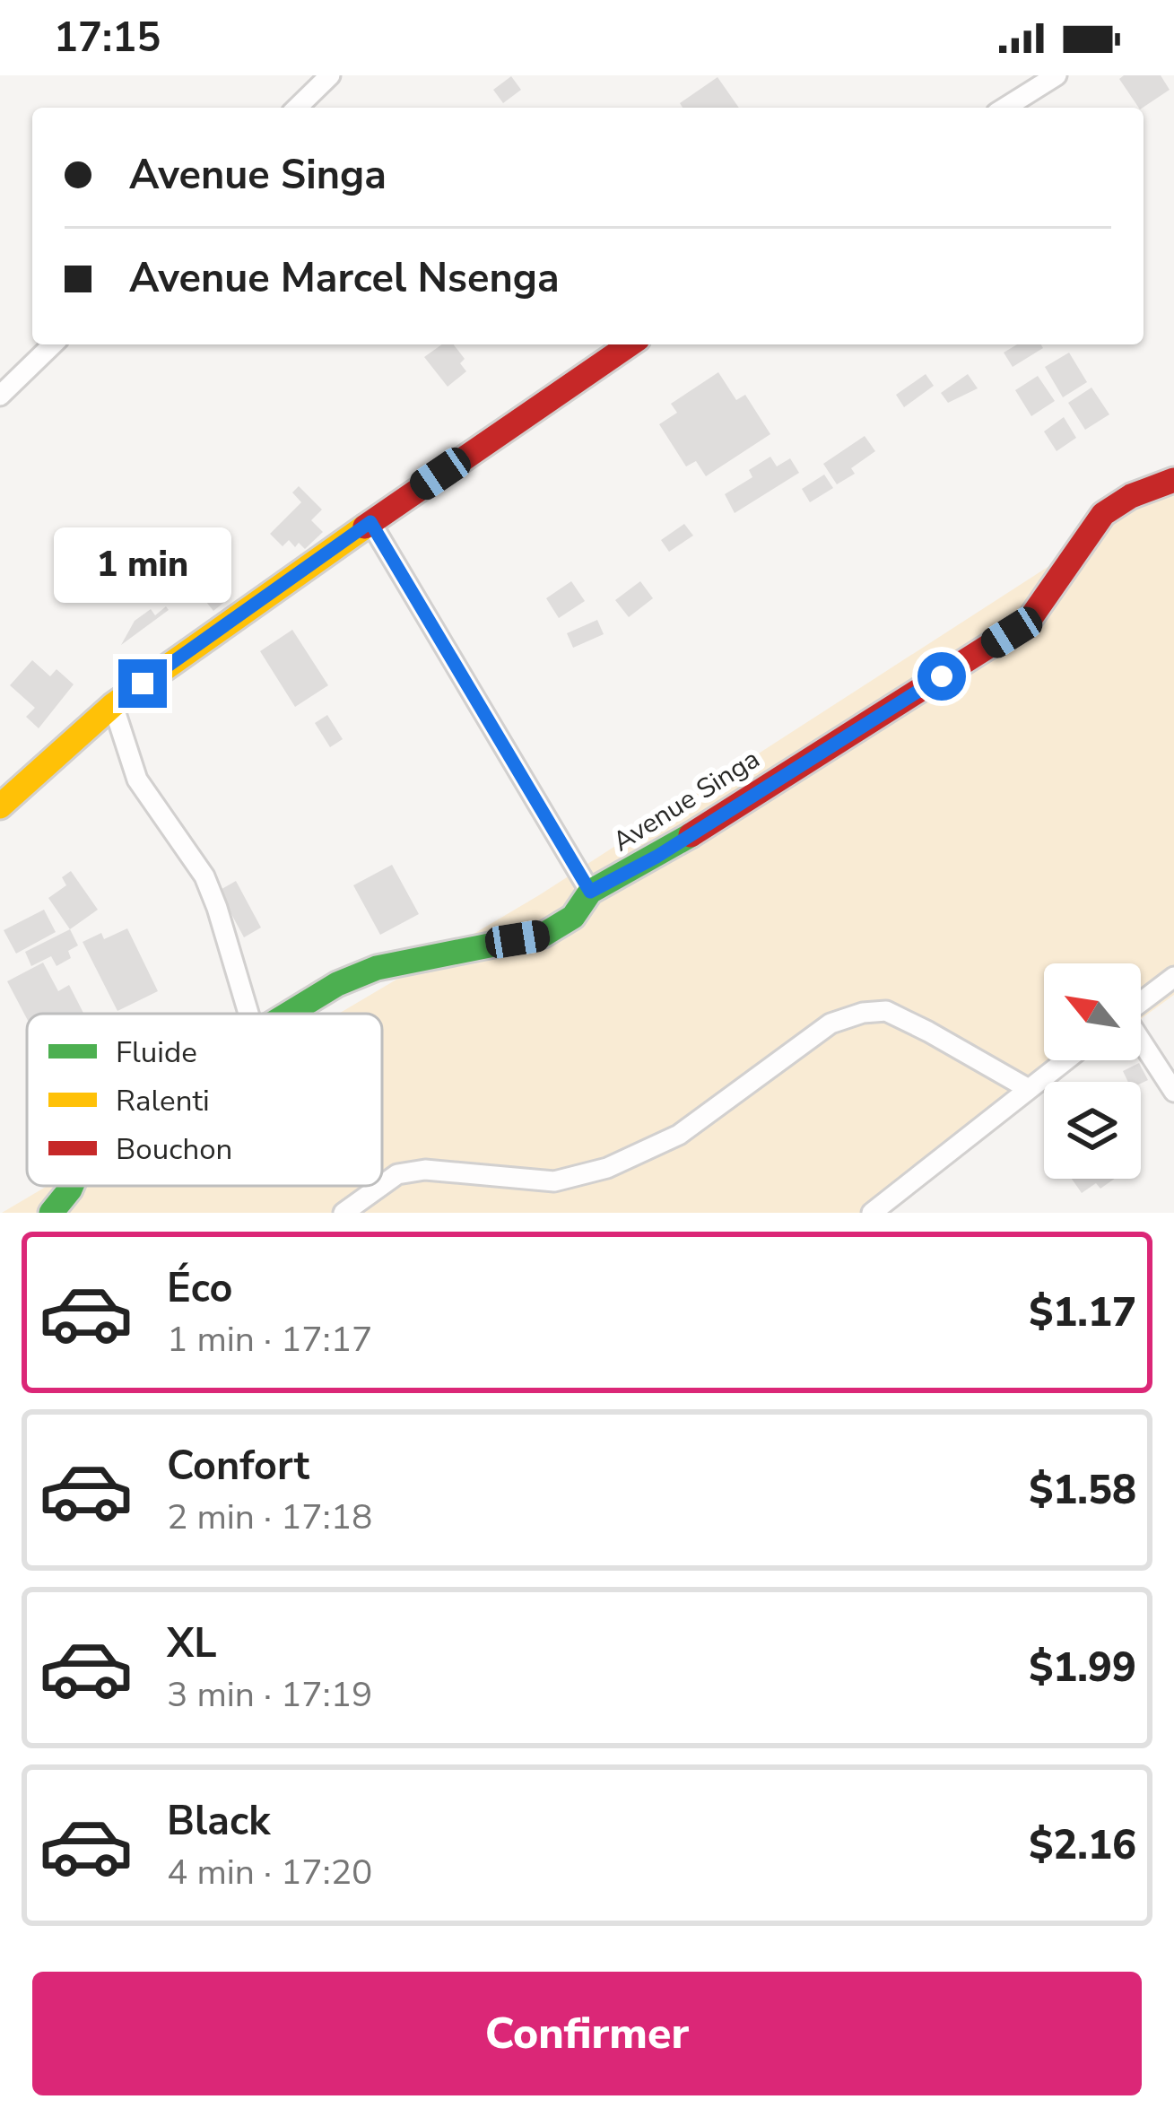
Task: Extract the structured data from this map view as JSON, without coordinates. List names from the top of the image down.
{
  "streets": {
    "street": ["Avenue Singa"]
  },
  "legend": ["Fluide", "Ralenti", "Bouchon"],
  "north": "top left",
  "page": {
    "status": "17:15",
    "banner": ["Avenue Singa", "Avenue Marcel Nsenga"],
    "bubble": "1 min",
    "list": [
      {
        "name": "Éco",
        "note": "1 min · 17:17",
        "value": "$1.17"
      },
      {
        "name": "Confort",
        "note": "2 min · 17:18",
        "value": "$1.58"
      },
      {
        "name": "XL",
        "note": "3 min · 17:19",
        "value": "$1.99"
      },
      {
        "name": "Black",
        "note": "4 min · 17:20",
        "value": "$2.16"
      }
    ],
    "buttons": "Confirmer"
  }
}
